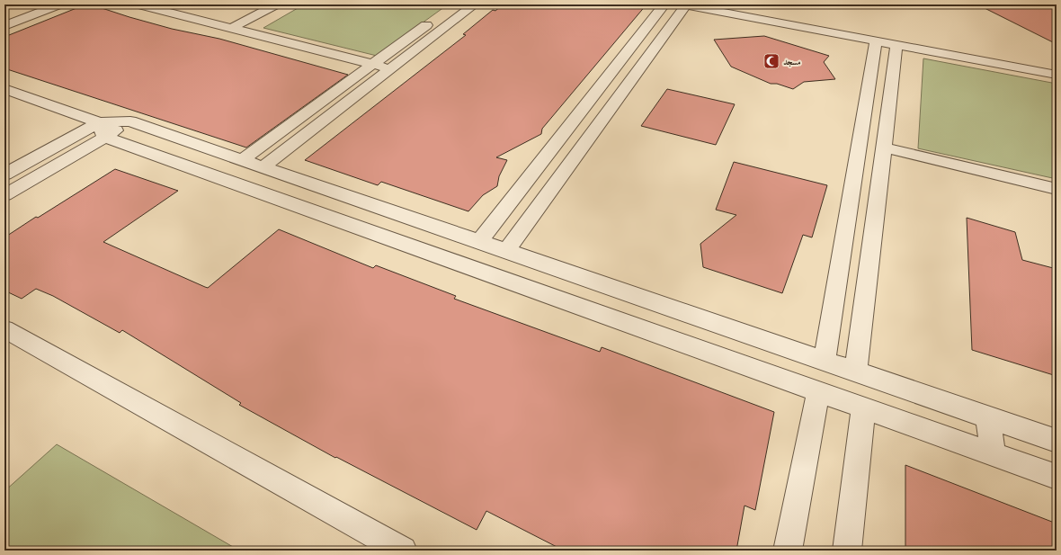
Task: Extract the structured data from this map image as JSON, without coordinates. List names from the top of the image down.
{
  "places": {
    "mosque": ["مسجد"]
  }
}
